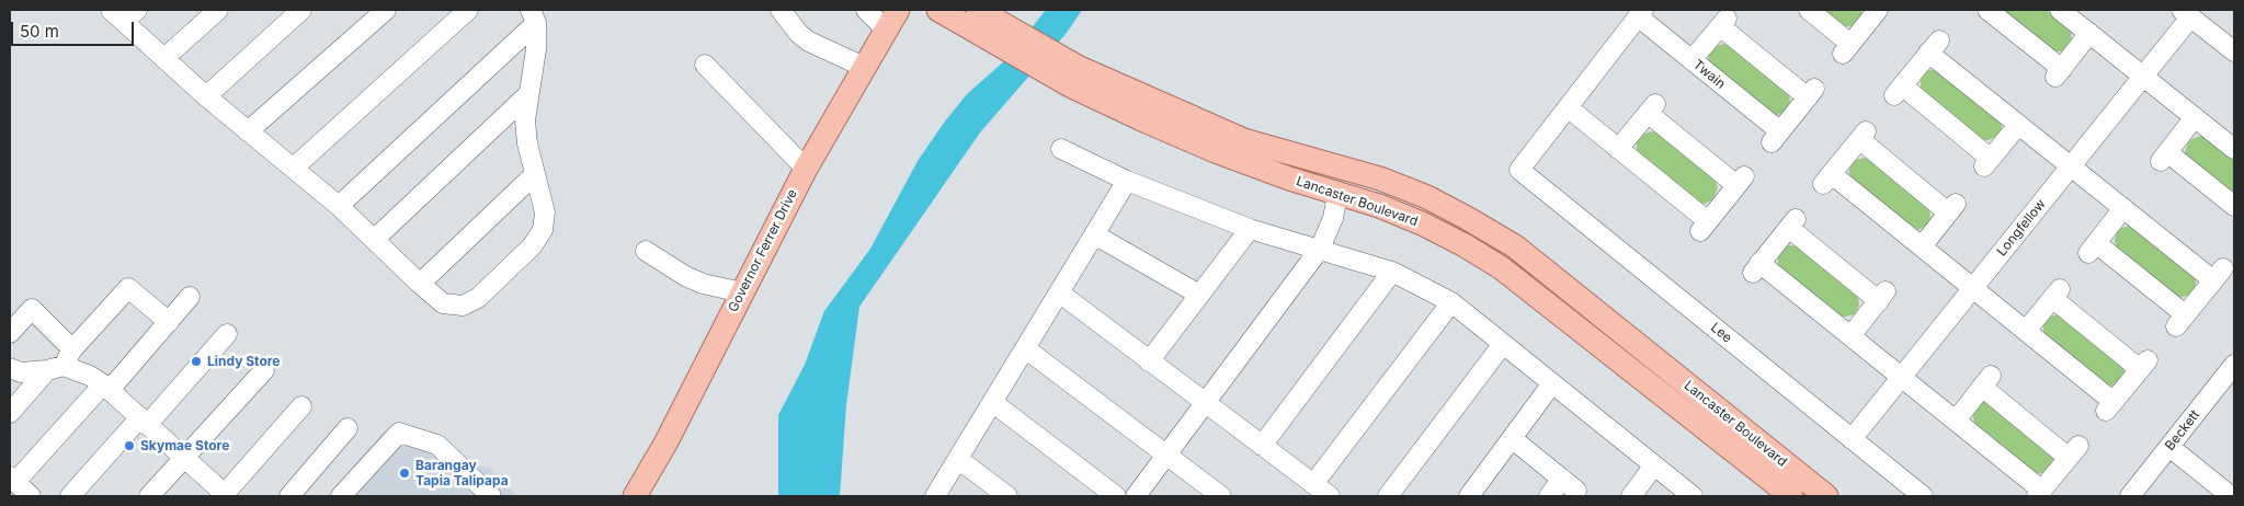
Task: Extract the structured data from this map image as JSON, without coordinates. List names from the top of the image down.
{
  "streets": {
    "main road": ["Lancaster Boulevard", "Governor Ferrer Drive"],
    "street": [
      "Twain",
      "Longfellow",
      "Lee",
      "Beckett"
    ]
  },
  "crossings": [
    ["Longfellow", "Lee"]
  ],
  "places": ["Lindy Store", "Skymae Store", "Barangay Tapia Talipapa"],
  "scale_bar": "50 m"
}
